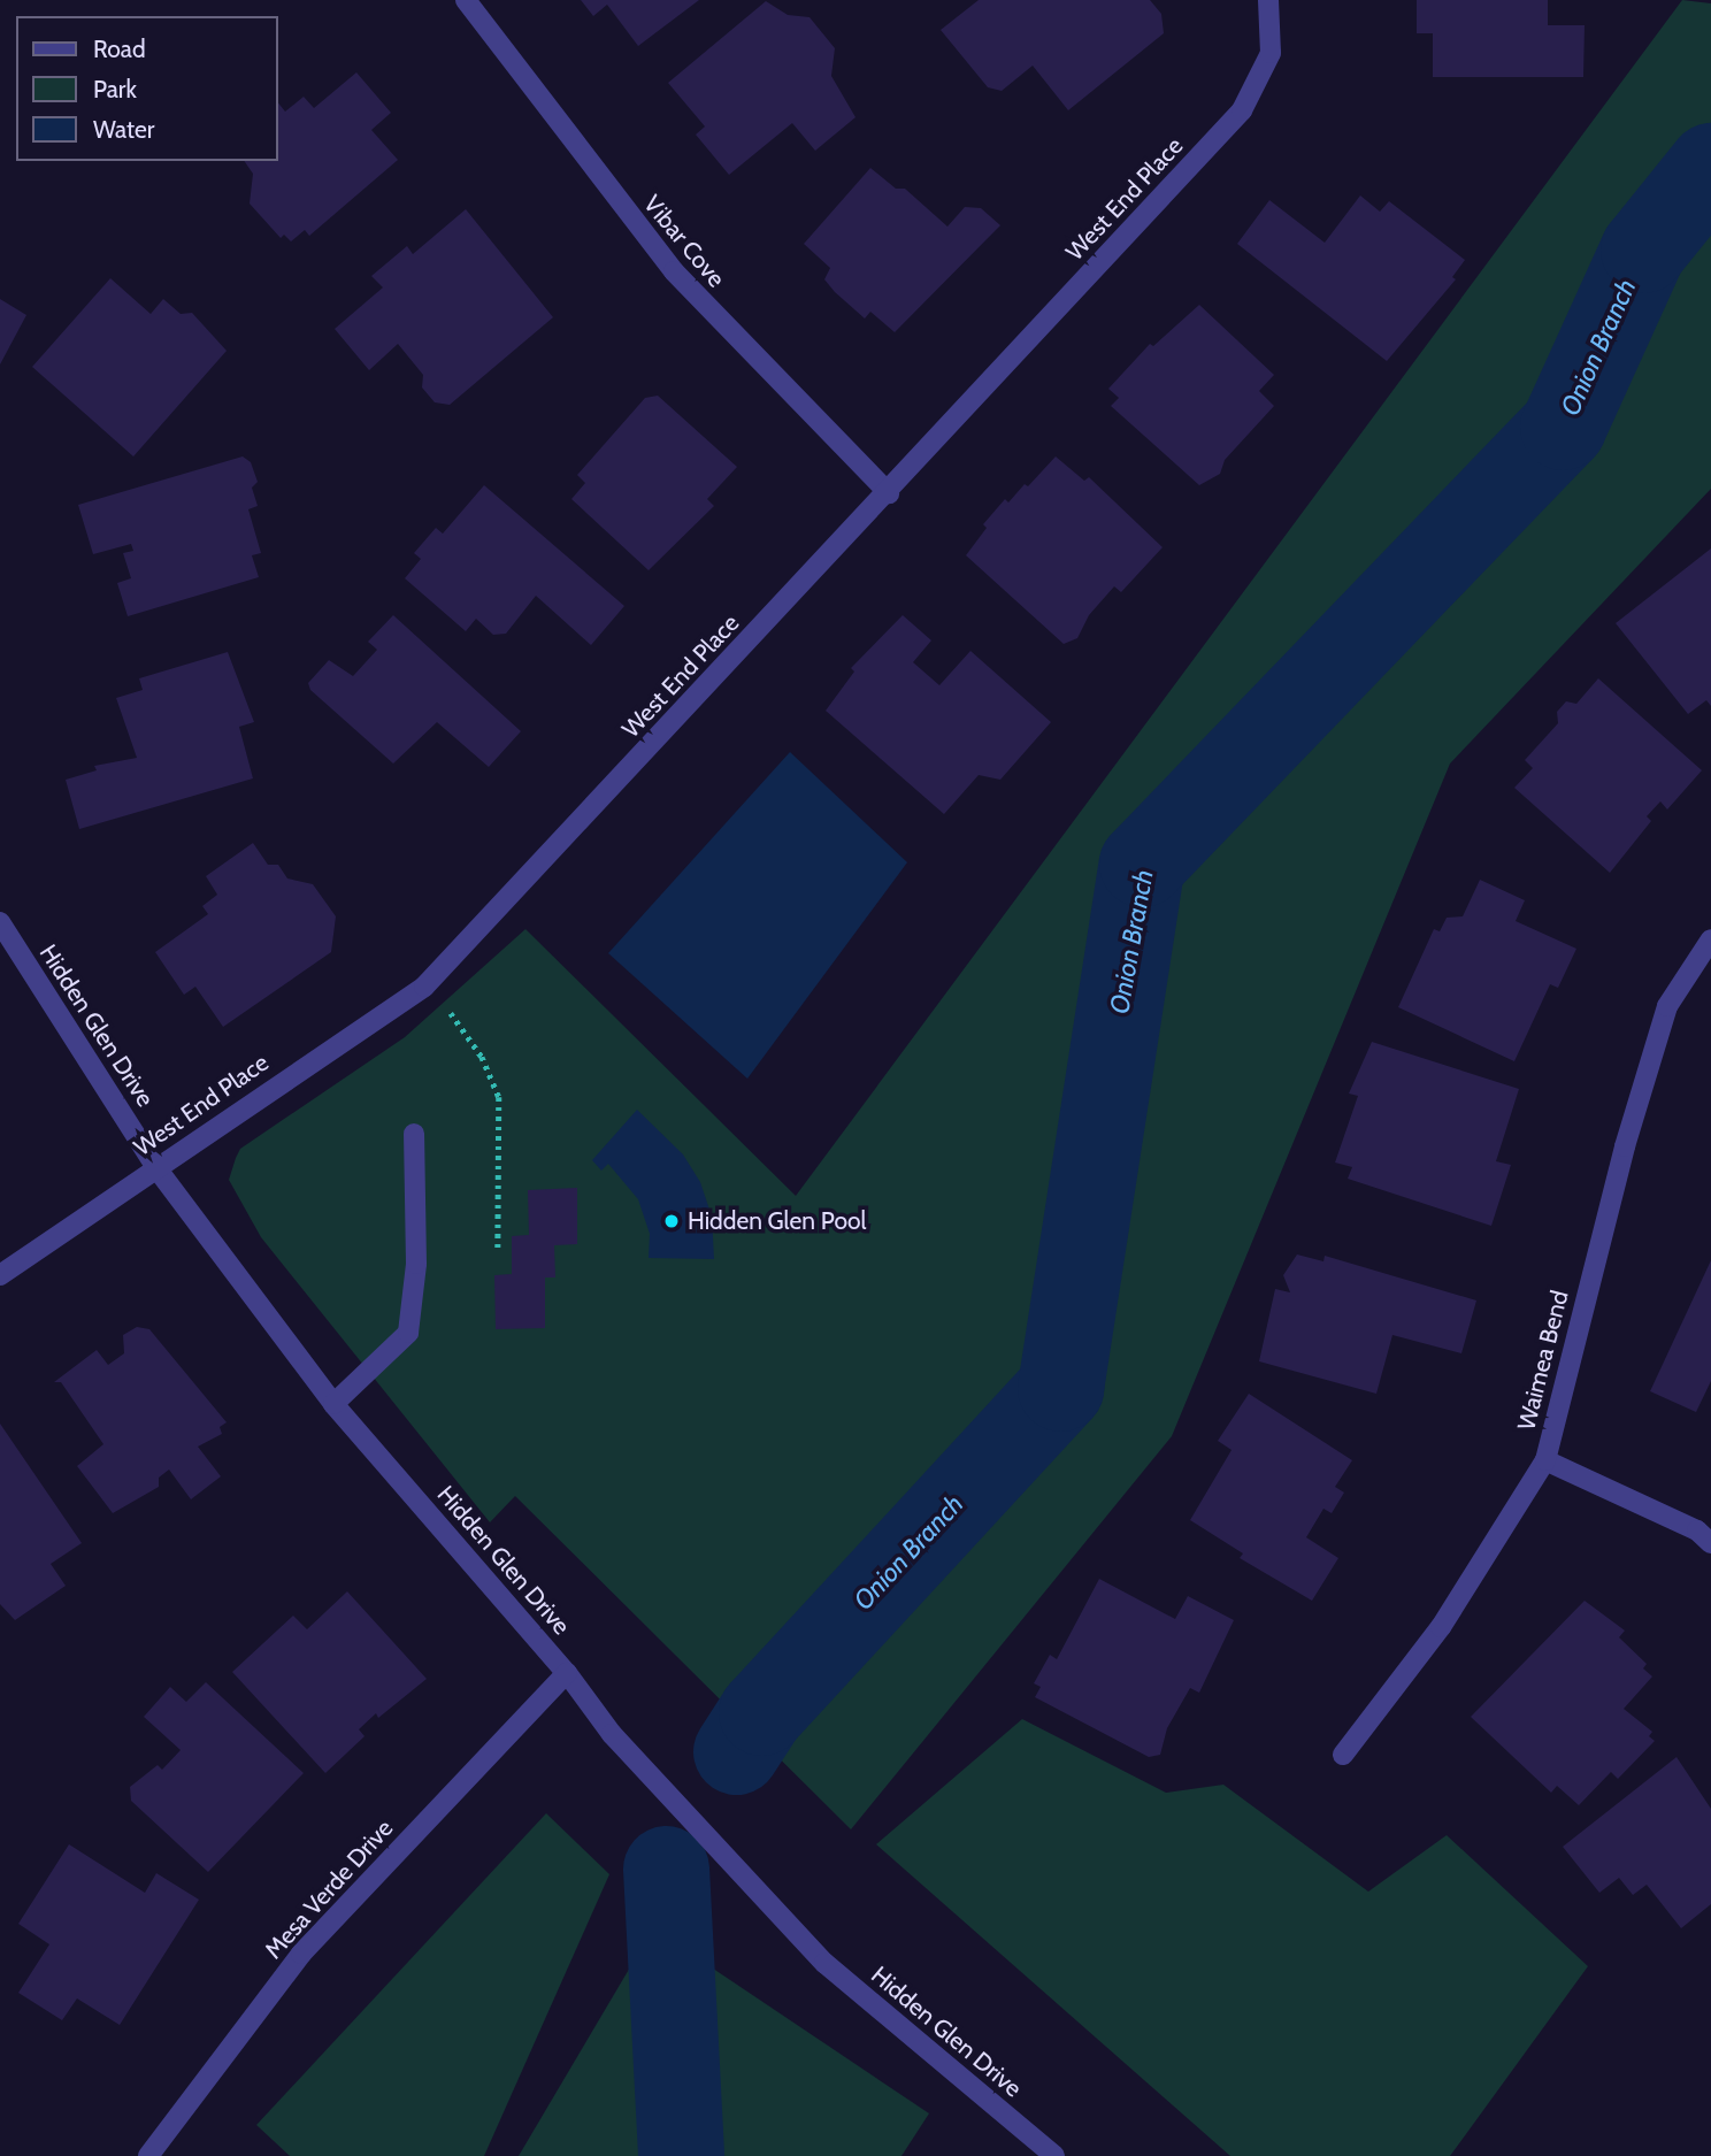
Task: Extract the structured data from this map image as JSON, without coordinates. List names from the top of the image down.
{
  "streets": {
    "street": [
      "West End Place",
      "Vibar Cove",
      "Hidden Glen Drive",
      "Waimea Bend",
      "Mesa Verde Drive"
    ]
  },
  "crossings": [
    ["West End Place", "Vibar Cove"],
    ["West End Place", "Hidden Glen Drive"],
    ["Hidden Glen Drive", "Mesa Verde Drive"]
  ],
  "water": ["Onion Branch"],
  "places": ["Hidden Glen Pool"],
  "legend": ["Road", "Park", "Water"]
}
